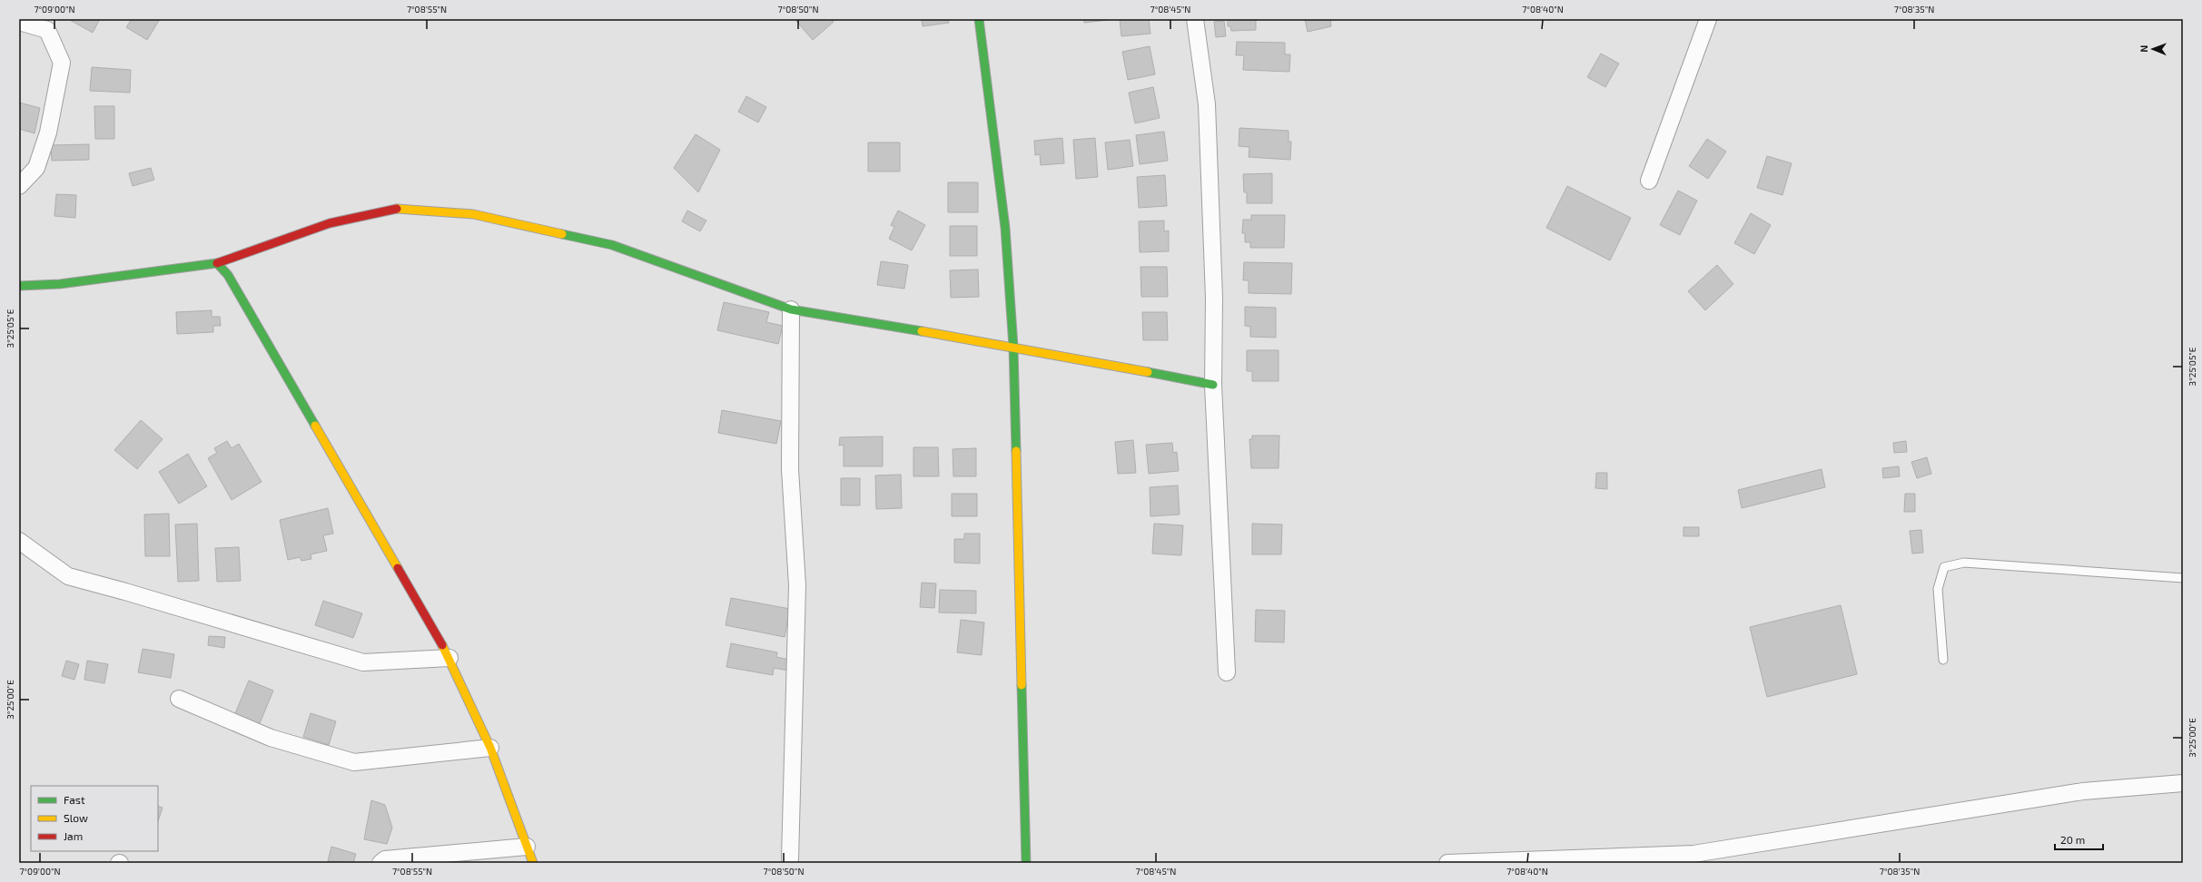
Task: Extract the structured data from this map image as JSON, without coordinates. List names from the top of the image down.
{
  "legend": ["Fast", "Slow", "Jam"],
  "scale_bar": "20 m",
  "north": "left",
  "coordinates": [
    "7°09'00\"N",
    "7°08'55\"N",
    "7°08'50\"N",
    "7°08'45\"N",
    "7°08'40\"N",
    "7°08'35\"N",
    "3°25'05\"E",
    "3°25'00\"E"
  ]
}
